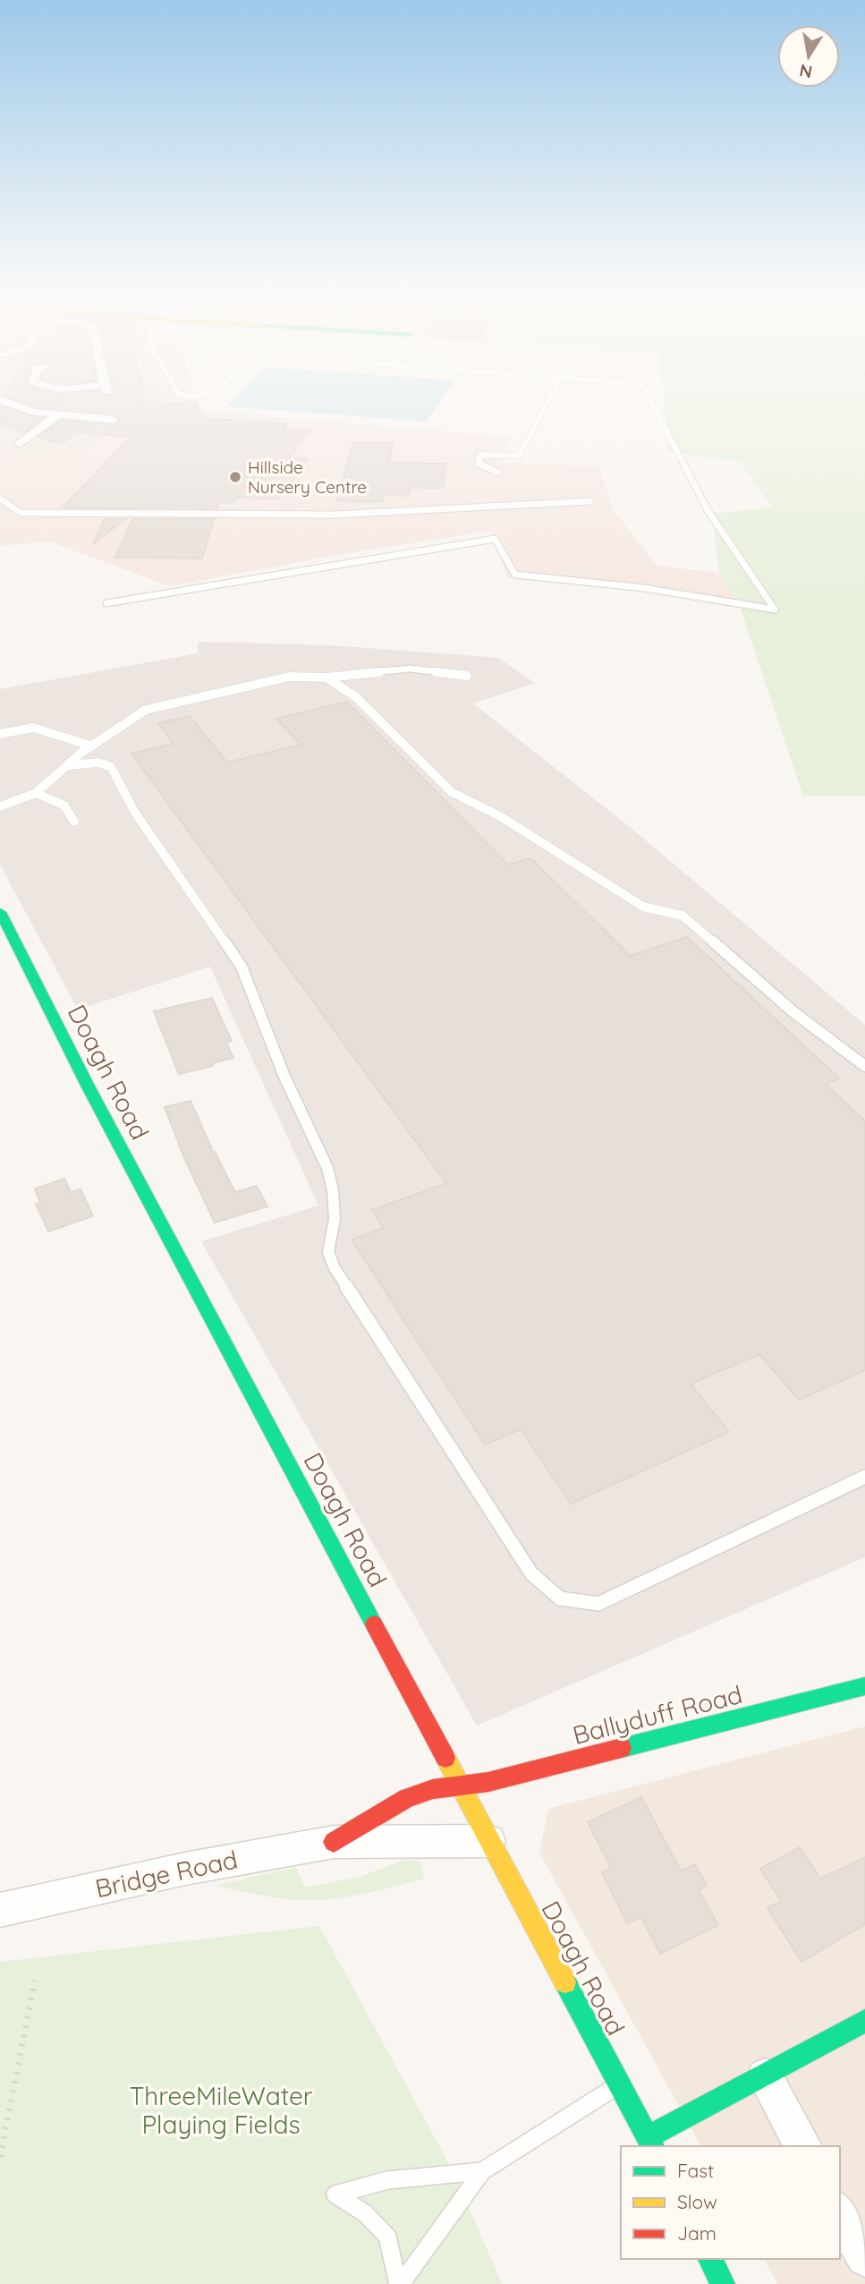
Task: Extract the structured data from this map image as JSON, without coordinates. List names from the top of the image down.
{
  "streets": {
    "street": ["Doagh Road", "Ballyduff Road", "Bridge Road"]
  },
  "crossings": [
    ["Doagh Road", "Ballyduff Road"],
    ["Doagh Road", "Bridge Road"],
    ["Ballyduff Road", "Bridge Road"]
  ],
  "parks": ["ThreeMileWater Playing Fields"],
  "places": ["Hillside Nursery Centre"],
  "legend": ["Fast", "Slow", "Jam"],
  "north": "bottom"
}
